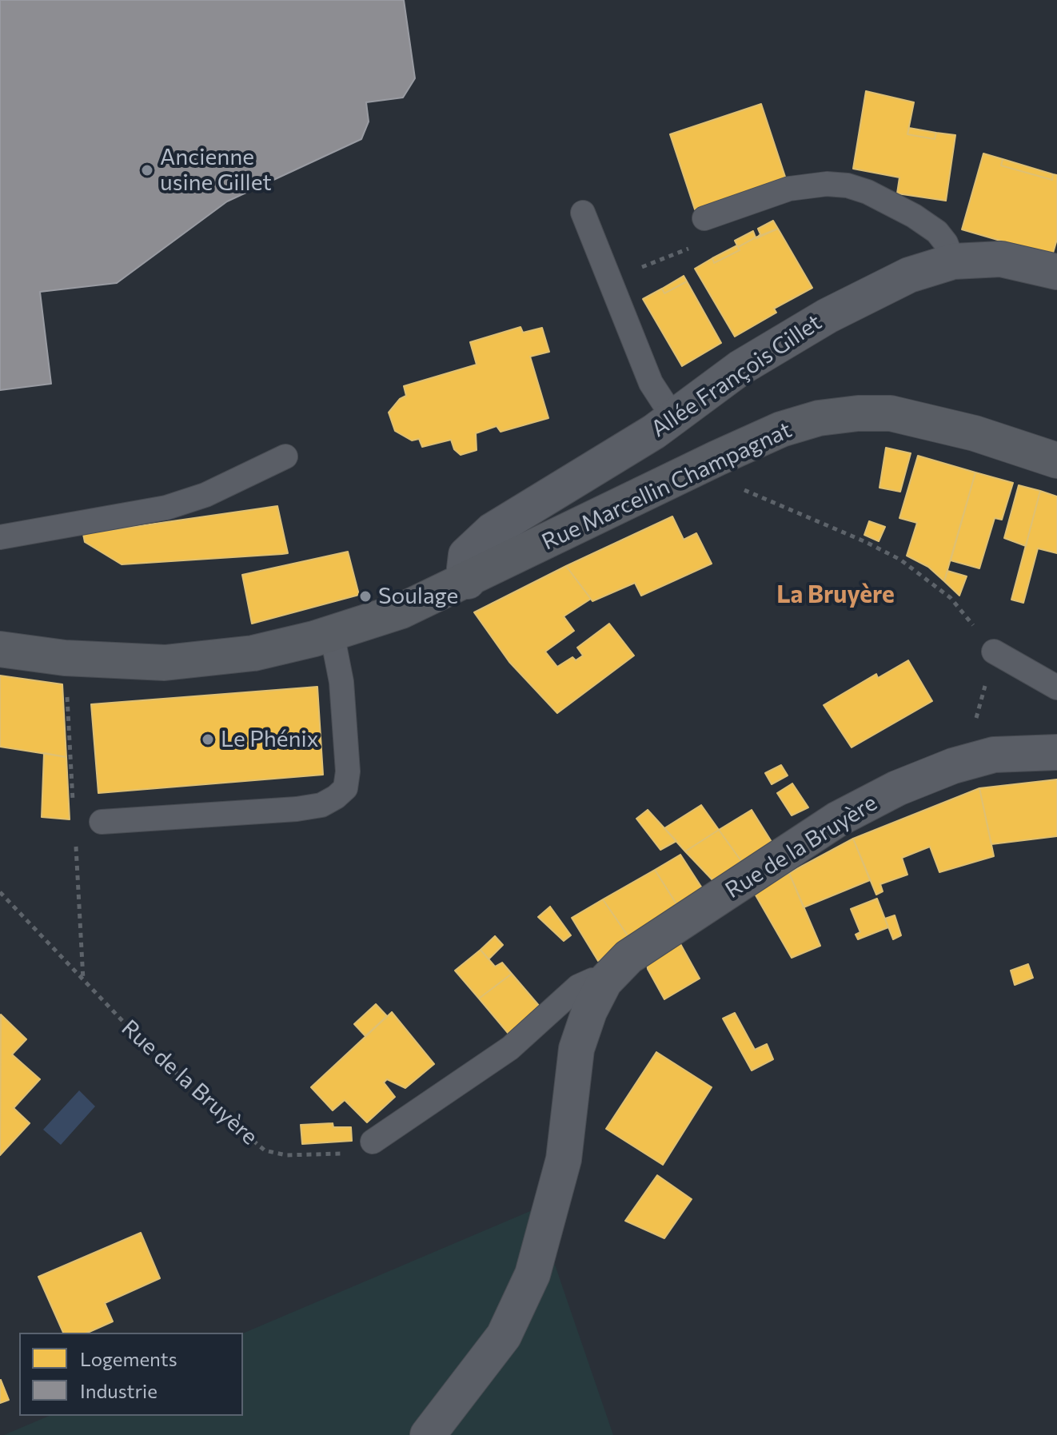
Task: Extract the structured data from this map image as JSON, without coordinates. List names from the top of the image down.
{
  "streets": {
    "main road": ["Rue Marcellin Champagnat"],
    "street": ["Allée François Gillet", "Rue de la Bruyère"]
  },
  "crossings": [
    ["Allée François Gillet", "Rue Marcellin Champagnat"]
  ],
  "districts": ["La Bruyère"],
  "places": ["Ancienne usine Gillet", "Soulage", "Le Phénix"],
  "legend": ["Logements", "Industrie"]
}
